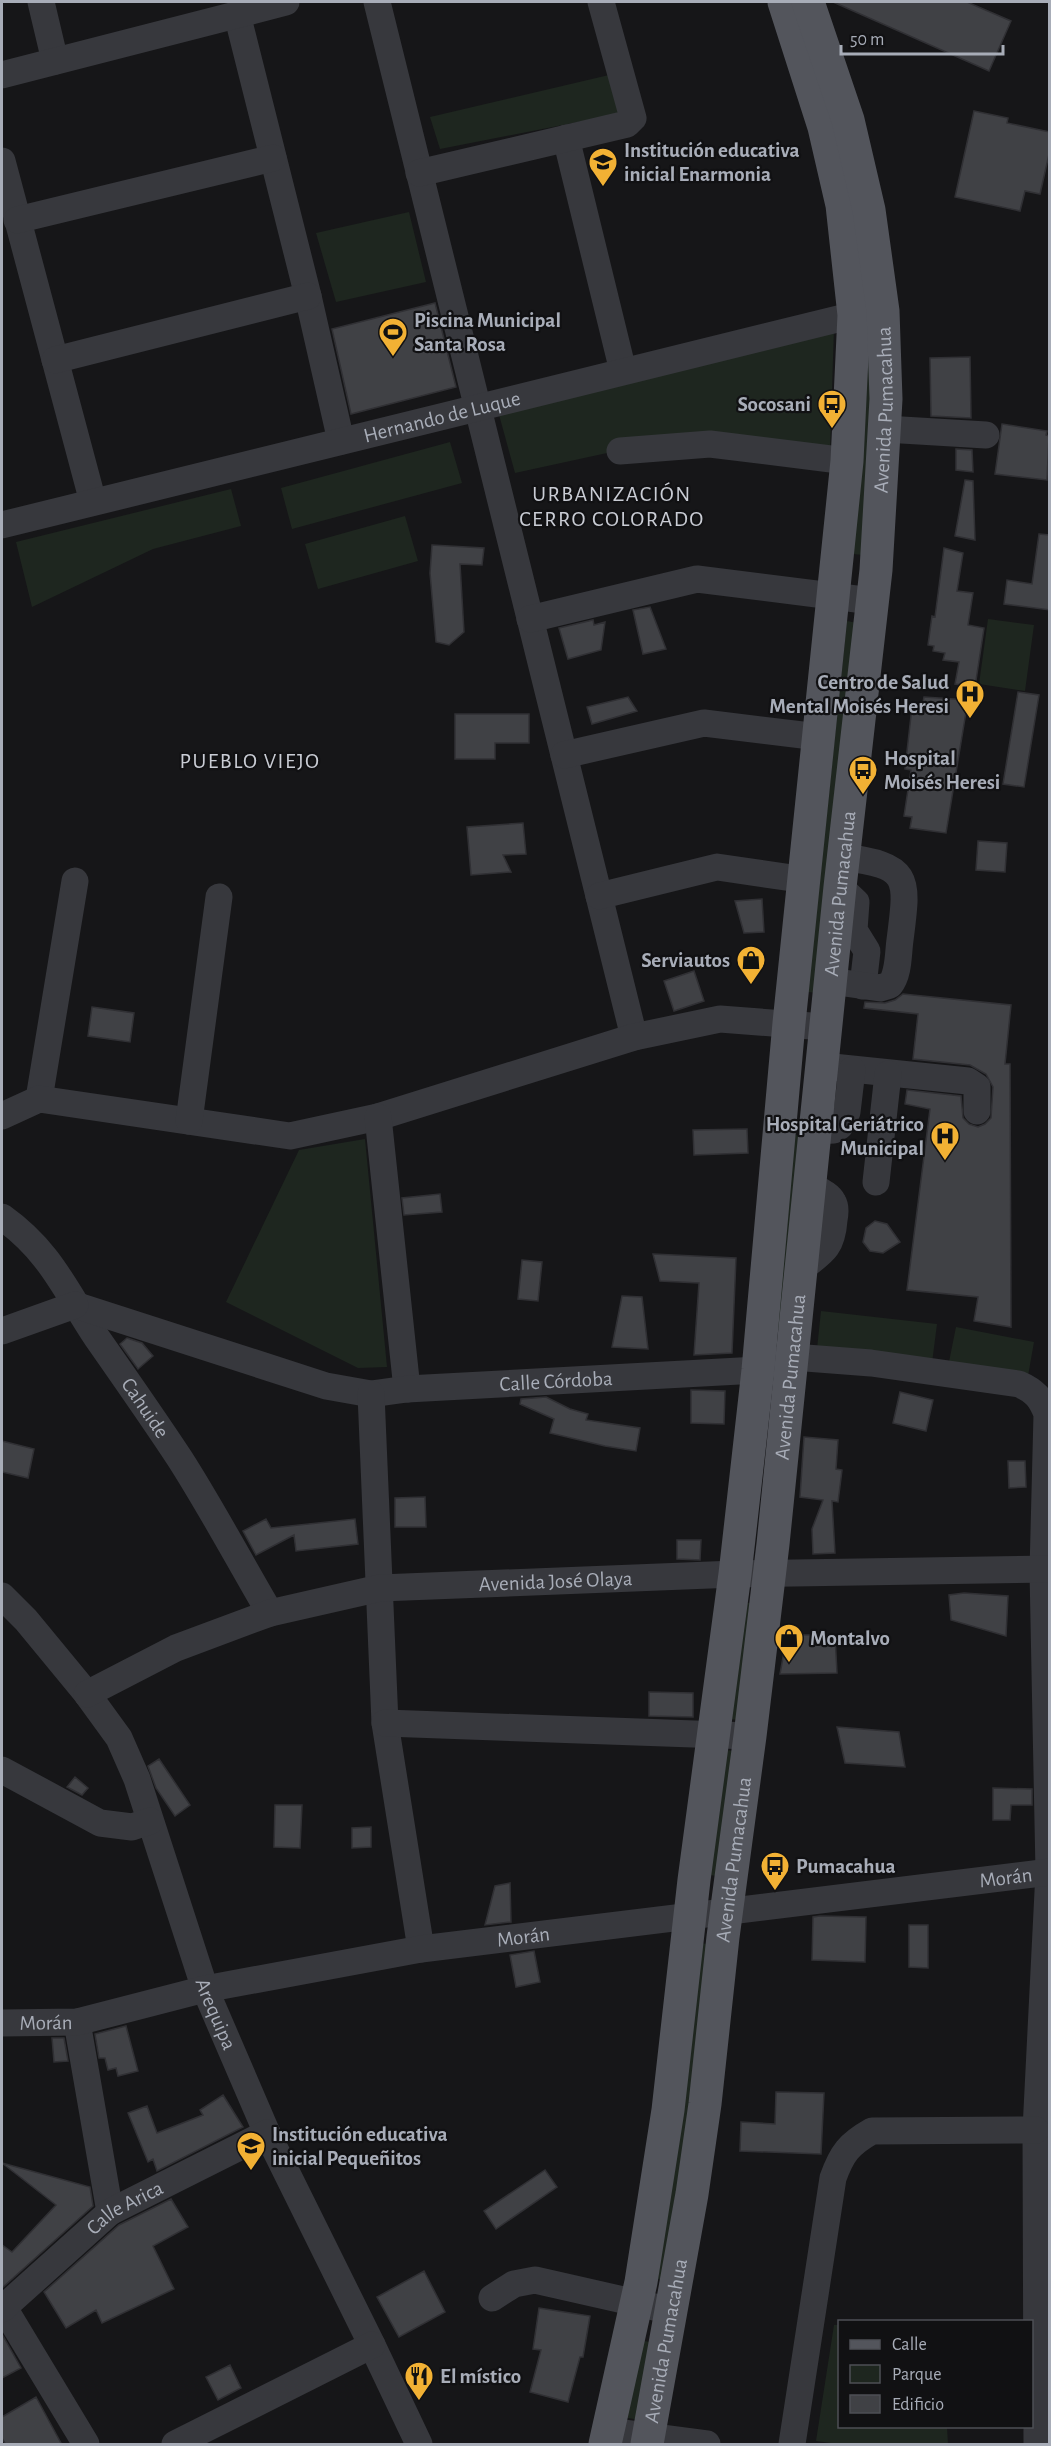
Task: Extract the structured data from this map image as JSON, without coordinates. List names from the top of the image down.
{
  "streets": {
    "main road": ["Avenida Pumacahua"],
    "street": [
      "Hernando de Luque",
      "Calle Córdoba",
      "Cahuide",
      "Avenida José Olaya",
      "Morán",
      "Arequipa",
      "Calle Arica"
    ]
  },
  "crossings": [
    ["Avenida Pumacahua", "Hernando de Luque"],
    ["Avenida Pumacahua", "Calle Córdoba"],
    ["Avenida Pumacahua", "Avenida José Olaya"],
    ["Avenida Pumacahua", "Morán"],
    ["Calle Córdoba", "Cahuide"],
    ["Calle Córdoba", "Avenida José Olaya"],
    ["Cahuide", "Avenida José Olaya"],
    ["Avenida José Olaya", "Arequipa"],
    ["Morán", "Arequipa"],
    ["Arequipa", "Calle Arica"]
  ],
  "districts": ["URBANIZACIÓN CERRO COLORADO", "PUEBLO VIEJO"],
  "places": {
    "school or university": ["Institución educativa inicial Enarmonia", "Institución educativa inicial Pequeñitos"],
    "sports": ["Piscina Municipal Santa Rosa"],
    "bus stop": ["Socosani", "Hospital Moisés Heresi", "Pumacahua"],
    "hospital": ["Centro de Salud Mental Moisés Heresi", "Hospital Geriátrico Municipal"],
    "shop": ["Serviautos", "Montalvo"],
    "restaurant": ["El místico"]
  },
  "legend": ["Calle", "Parque", "Edificio"],
  "scale_bar": "50 m"
}
